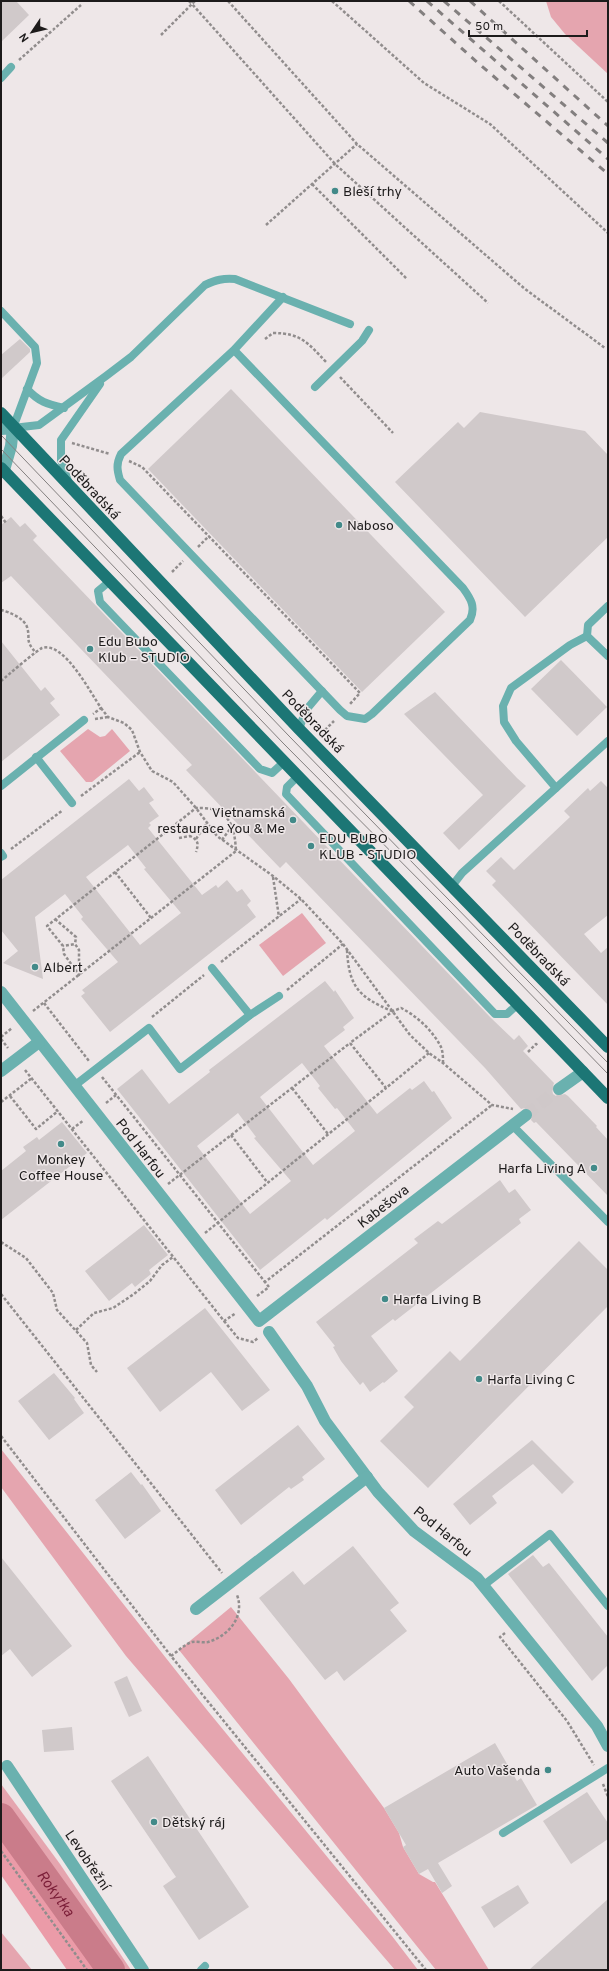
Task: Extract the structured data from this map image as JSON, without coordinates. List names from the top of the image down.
{
  "streets": {
    "main road": ["Poděbradská"],
    "street": ["Pod Harfou", "Kabešova", "Levobřežní"]
  },
  "crossings": [
    ["Pod Harfou", "Kabešova"]
  ],
  "water": ["Rokytka"],
  "places": [
    "Bleší trhy",
    "Naboso",
    "Edu Bubo Klub – STUDIO",
    "Vietnamská restaurace You & Me",
    "EDU BUBO KLUB - STUDIO",
    "Albert",
    "Monkey Coffee House",
    "Harfa Living A",
    "Harfa Living B",
    "Harfa Living C",
    "Auto Vašenda",
    "Dětský ráj"
  ],
  "scale_bar": "50 m",
  "north": "bottom left"
}
